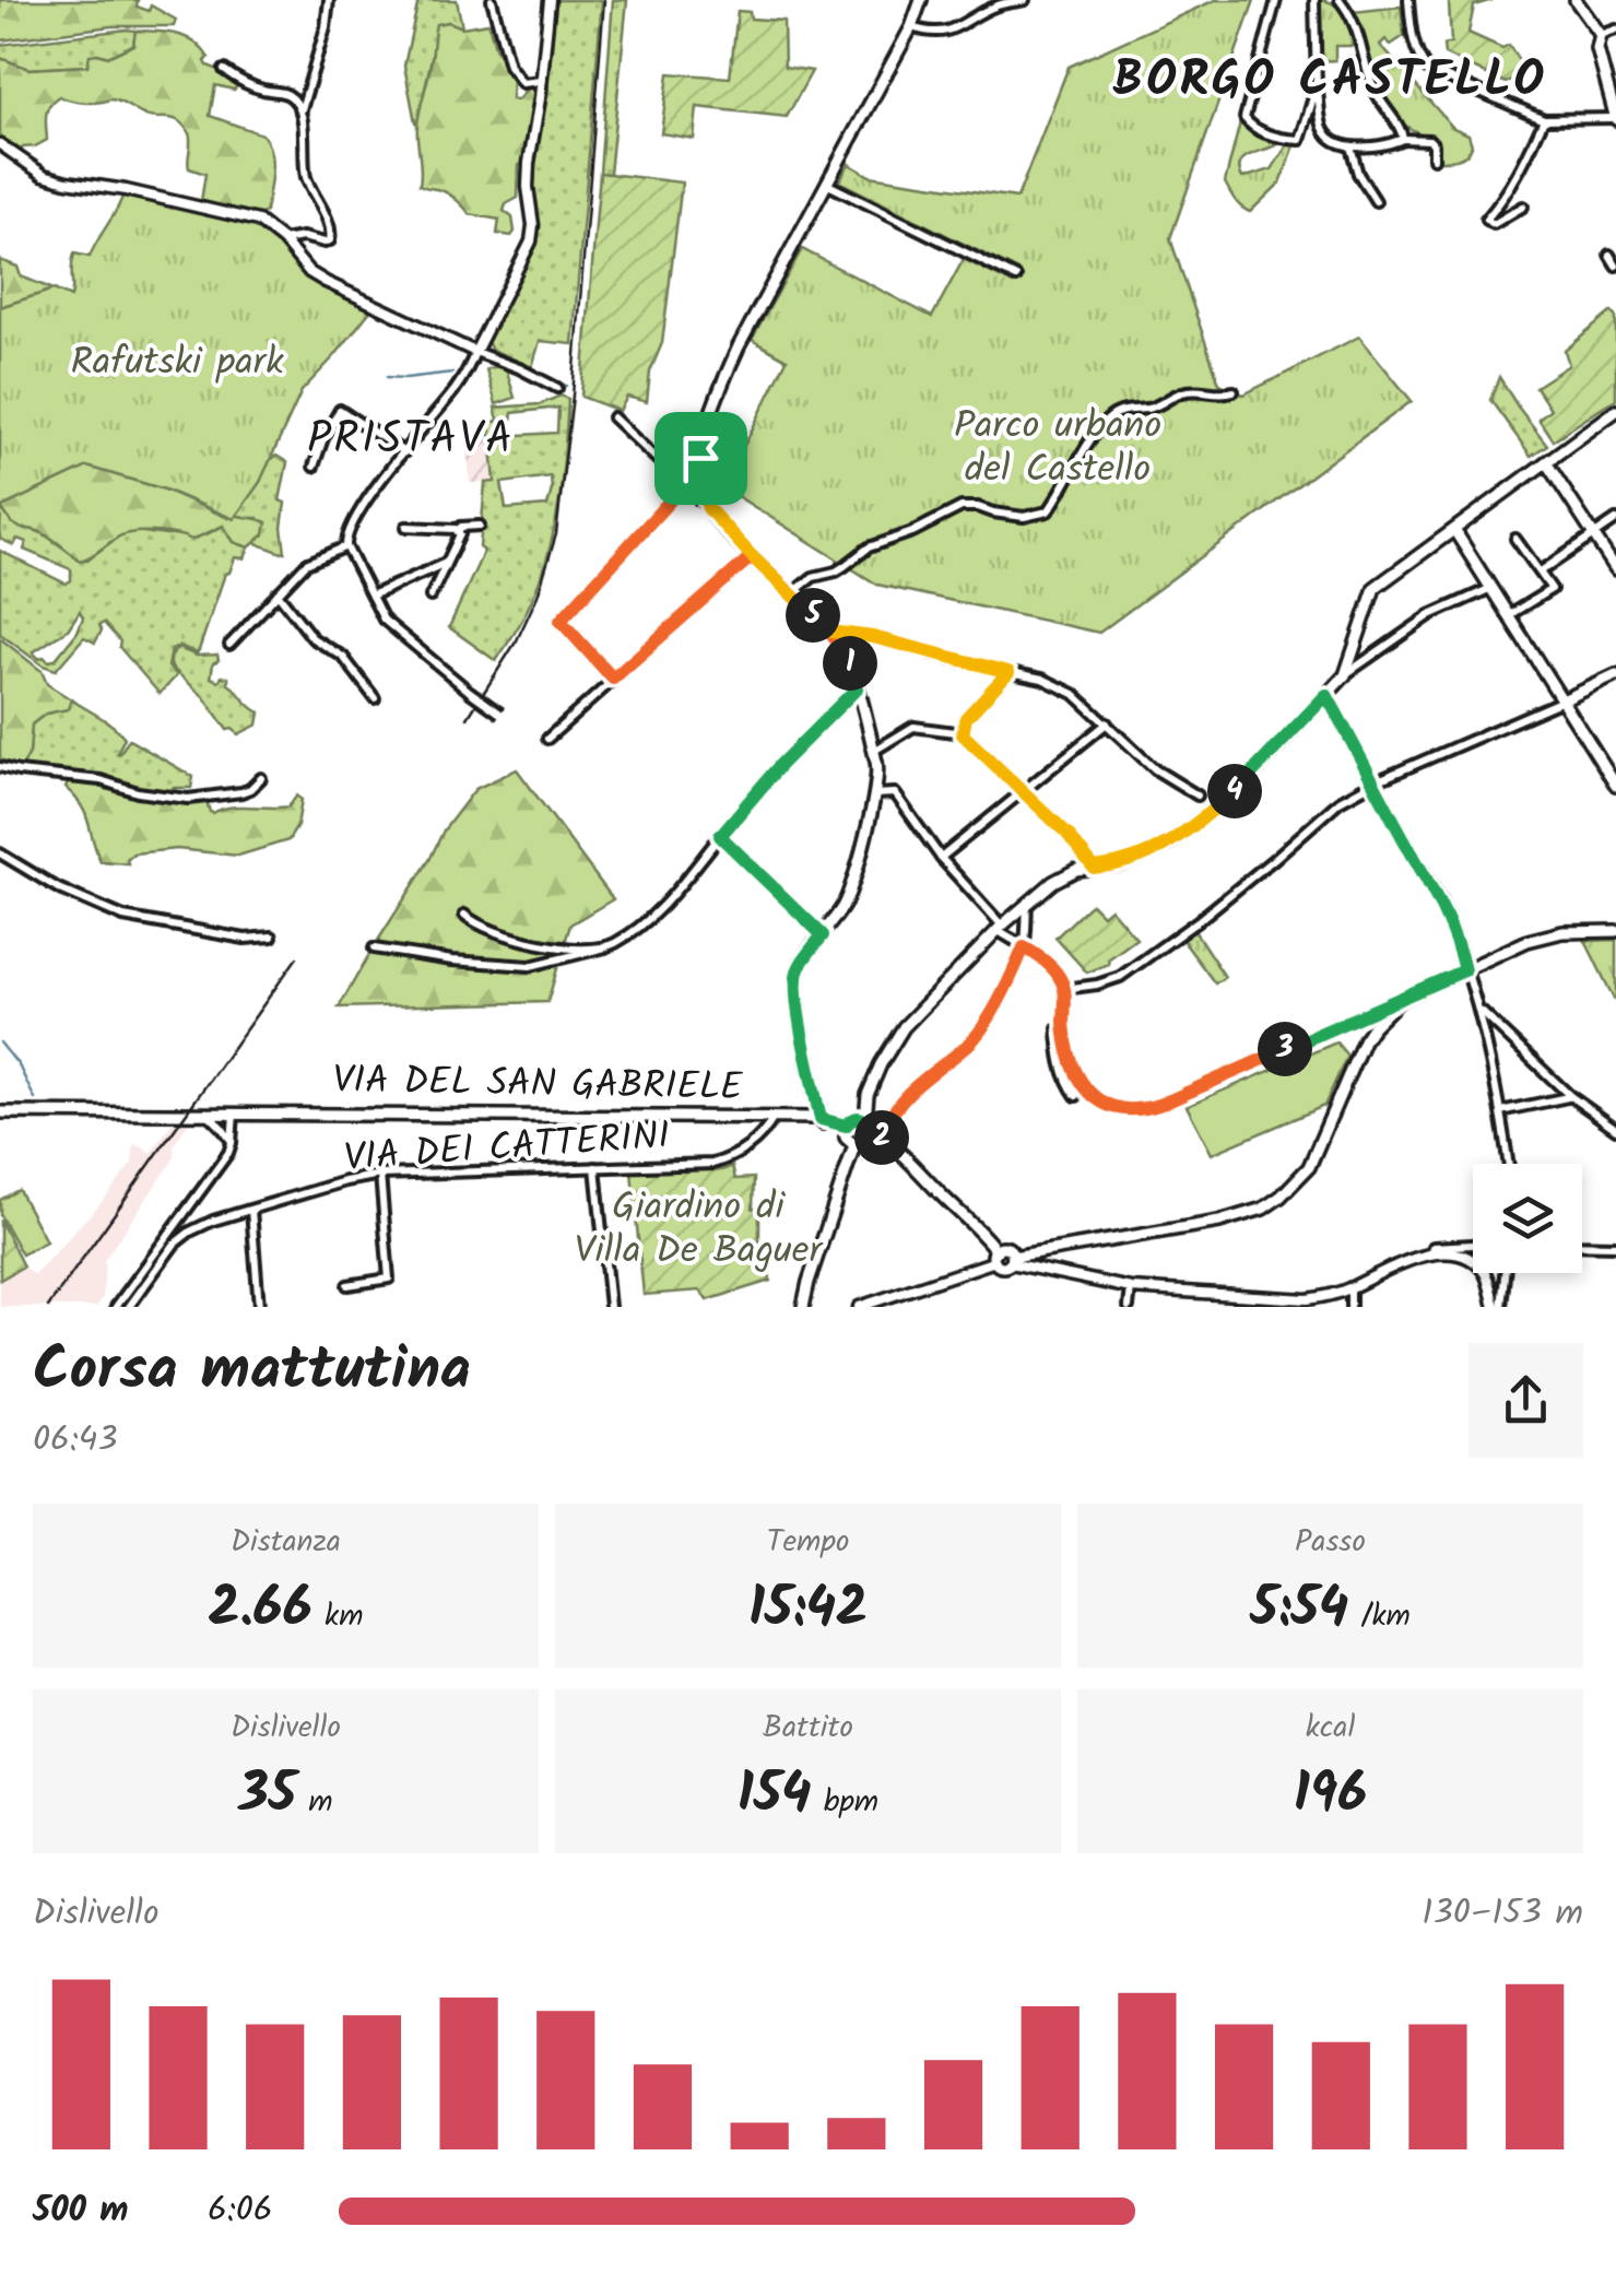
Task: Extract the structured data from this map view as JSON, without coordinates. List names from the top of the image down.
{
  "streets": {
    "main road": ["VIA DEL SAN GABRIELE"],
    "street": ["VIA DEI CATTERINI"]
  },
  "crossings": [
    ["VIA DEL SAN GABRIELE", "VIA DEI CATTERINI"]
  ],
  "districts": ["BORGO CASTELLO", "PRISTAVA"],
  "parks": ["Rafutski park", "Parco urbano del Castello", "Giardino di Villa De Baguer"],
  "page": {
    "pins": [
      "5",
      "1",
      "4",
      "3",
      "2"
    ],
    "heading": ["Corsa mattutina", "06:43"],
    "stats": [
      ["Distanza", "2.66 km"],
      ["Tempo", "15:42"],
      ["Passo", "5:54 /km"],
      ["Dislivello", "35 m"],
      ["Battito", "154 bpm"],
      ["kcal", "196"]
    ],
    "chart": ["Dislivello", "130–153 m"],
    "list": [
      {
        "name": "500 m",
        "note": "6:06"
      }
    ]
  }
}
